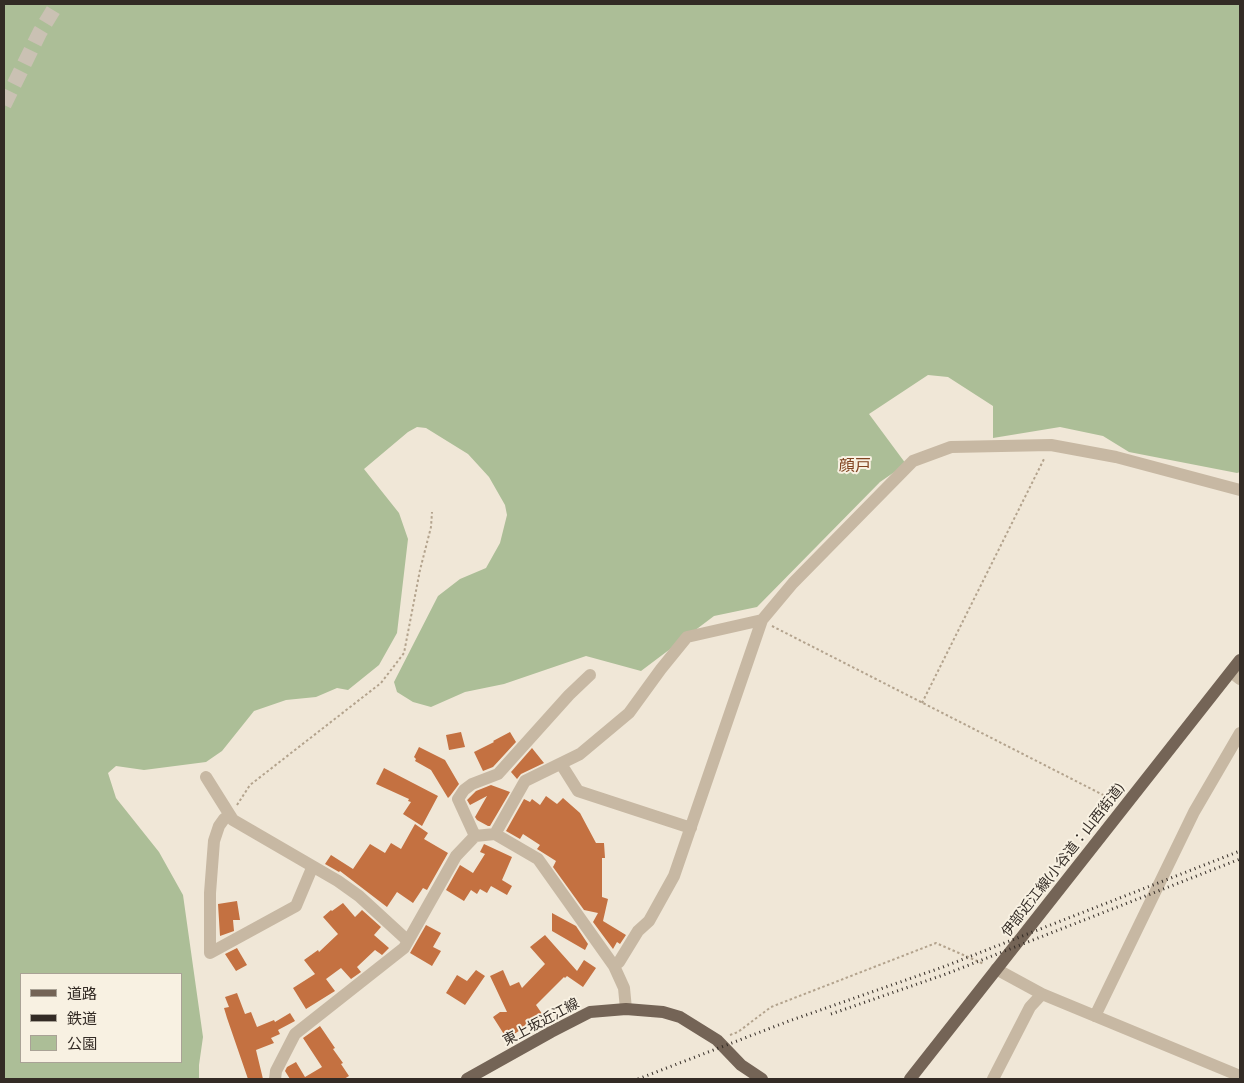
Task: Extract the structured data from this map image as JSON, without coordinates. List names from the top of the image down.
{
  "streets": {
    "main road": ["伊部近江線(小谷道：山西街道)", "東上坂近江線"]
  },
  "districts": ["顔戸"],
  "legend": ["道路", "鉄道", "公園"]
}
